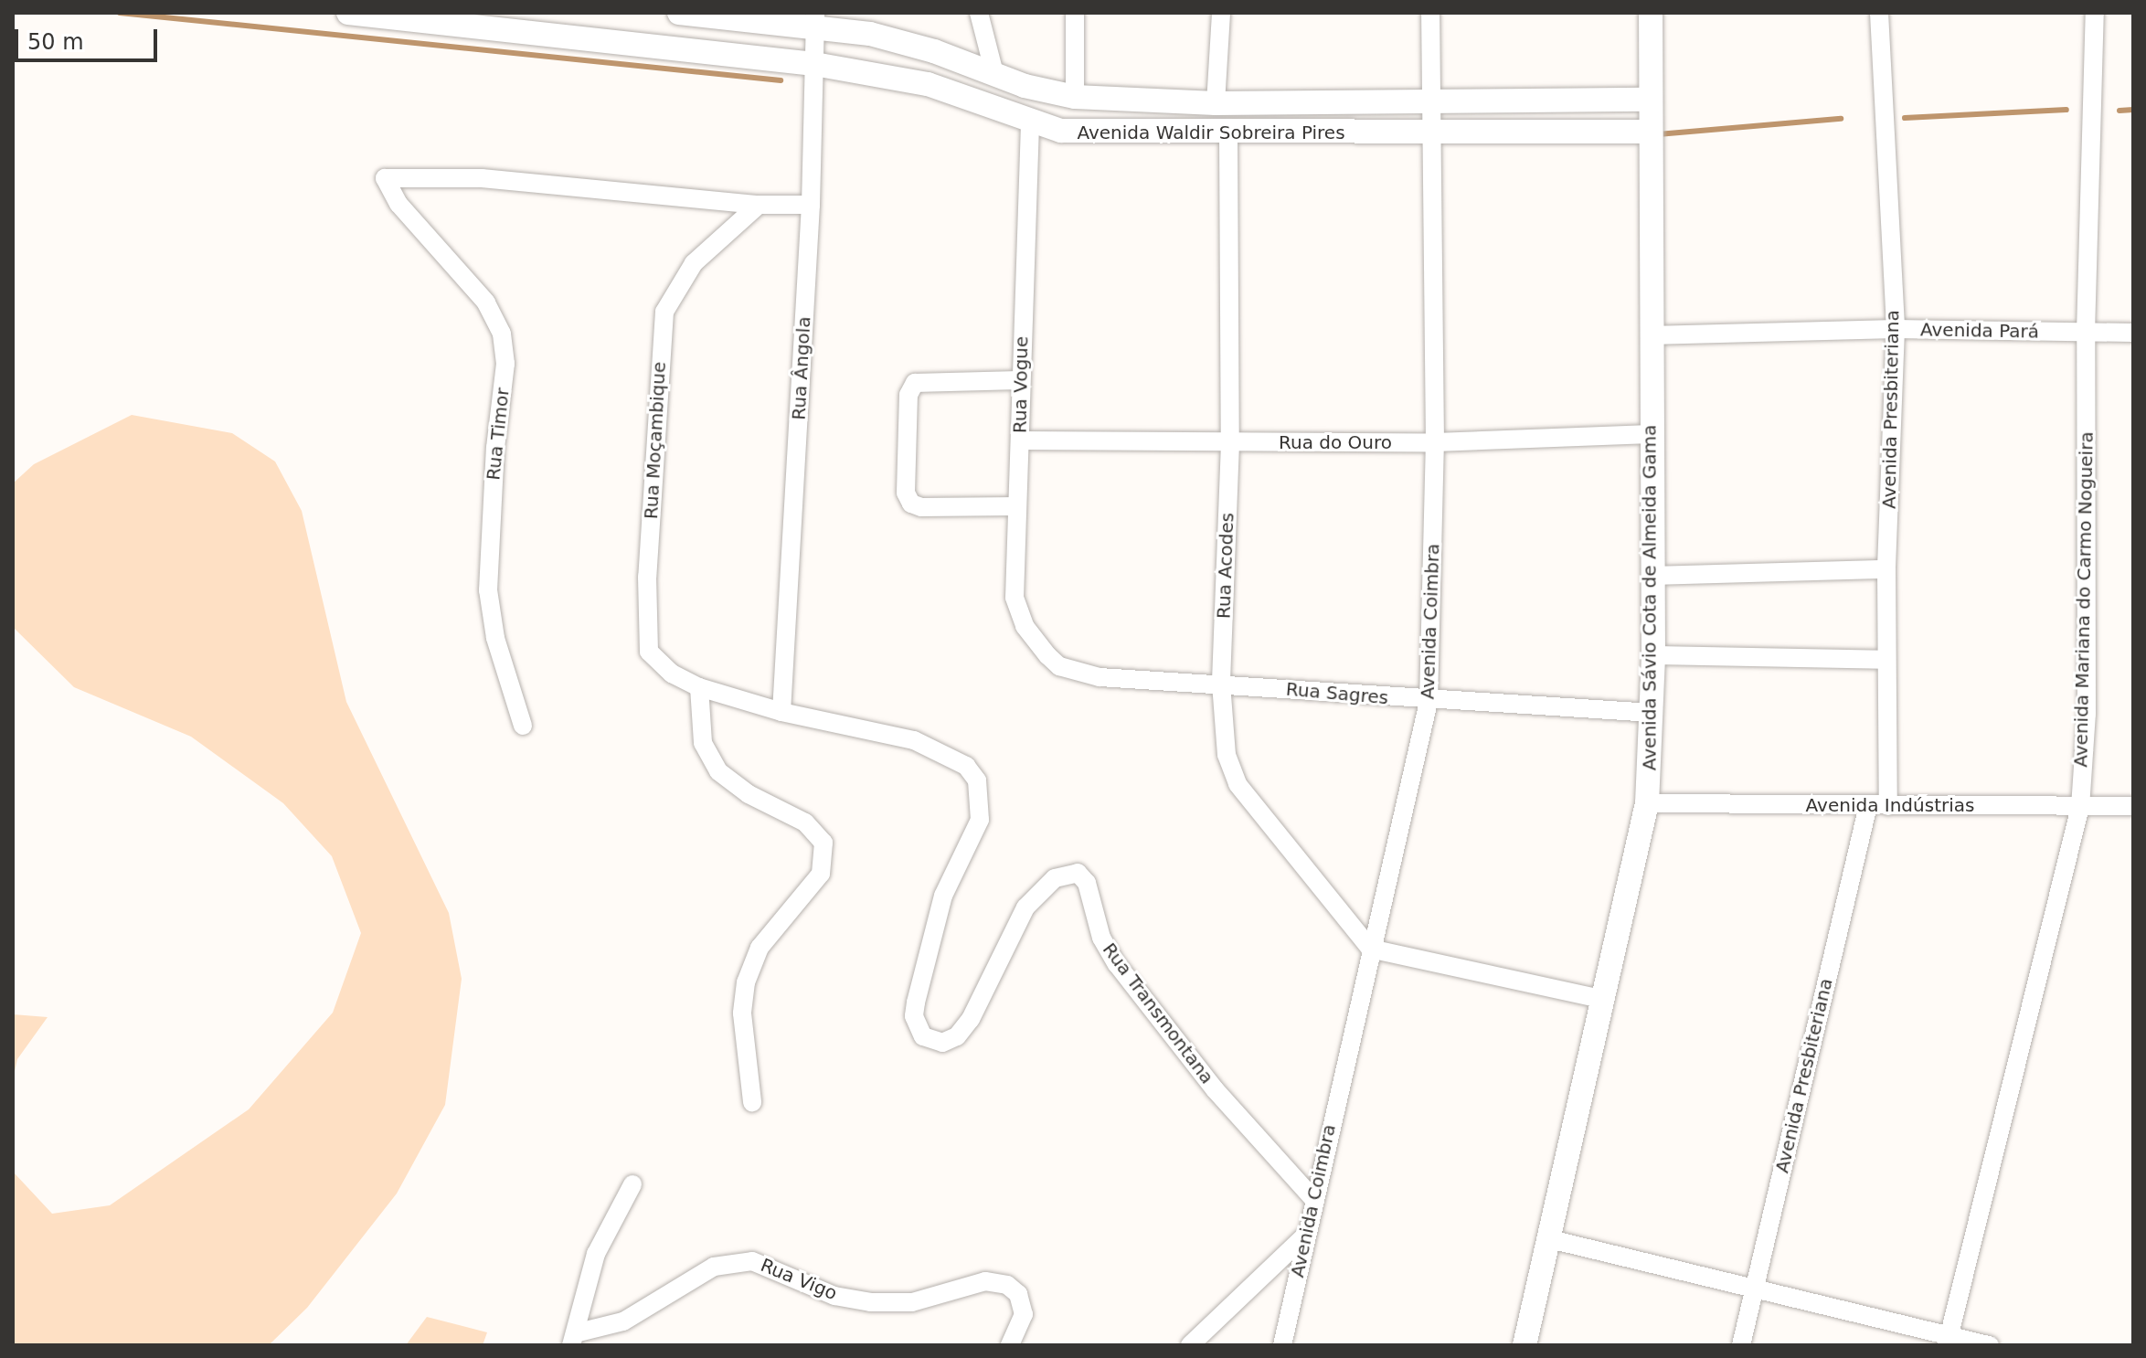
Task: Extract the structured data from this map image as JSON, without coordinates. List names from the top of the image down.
{
  "streets": {
    "street": [
      "Avenida Waldir Sobreira Pires",
      "Avenida Pará",
      "Rua Ângola",
      "Rua Vogue",
      "Avenida Presbiteriana",
      "Rua Timor",
      "Rua Moçambique",
      "Rua do Ouro",
      "Rua Acodes",
      "Avenida Sávio Cota de Almeida Gama",
      "Avenida Mariana do Carmo Nogueira",
      "Avenida Coimbra",
      "Rua Sagres",
      "Avenida Indústrias",
      "Rua Transmontana",
      "Rua Vigo"
    ]
  },
  "crossings": [
    ["Avenida Waldir Sobreira Pires", "Rua Ângola"],
    ["Avenida Waldir Sobreira Pires", "Rua Vogue"],
    ["Avenida Waldir Sobreira Pires", "Rua Acodes"],
    ["Avenida Waldir Sobreira Pires", "Avenida Sávio Cota de Almeida Gama"],
    ["Avenida Waldir Sobreira Pires", "Avenida Coimbra"],
    ["Avenida Pará", "Avenida Presbiteriana"],
    ["Avenida Pará", "Avenida Sávio Cota de Almeida Gama"],
    ["Avenida Pará", "Avenida Mariana do Carmo Nogueira"],
    ["Rua Ângola", "Rua Moçambique"],
    ["Rua Ângola", "Rua Transmontana"],
    ["Rua Vogue", "Rua do Ouro"],
    ["Rua Vogue", "Rua Sagres"],
    ["Avenida Presbiteriana", "Avenida Indústrias"],
    ["Rua Timor", "Rua Moçambique"],
    ["Rua Moçambique", "Rua Transmontana"],
    ["Rua do Ouro", "Rua Acodes"],
    ["Rua do Ouro", "Avenida Sávio Cota de Almeida Gama"],
    ["Rua do Ouro", "Avenida Coimbra"],
    ["Rua Acodes", "Avenida Coimbra"],
    ["Rua Acodes", "Rua Sagres"],
    ["Avenida Sávio Cota de Almeida Gama", "Rua Sagres"],
    ["Avenida Sávio Cota de Almeida Gama", "Avenida Indústrias"],
    ["Avenida Mariana do Carmo Nogueira", "Avenida Indústrias"],
    ["Avenida Coimbra", "Rua Sagres"],
    ["Avenida Coimbra", "Rua Transmontana"]
  ],
  "scale_bar": "50 m"
}
